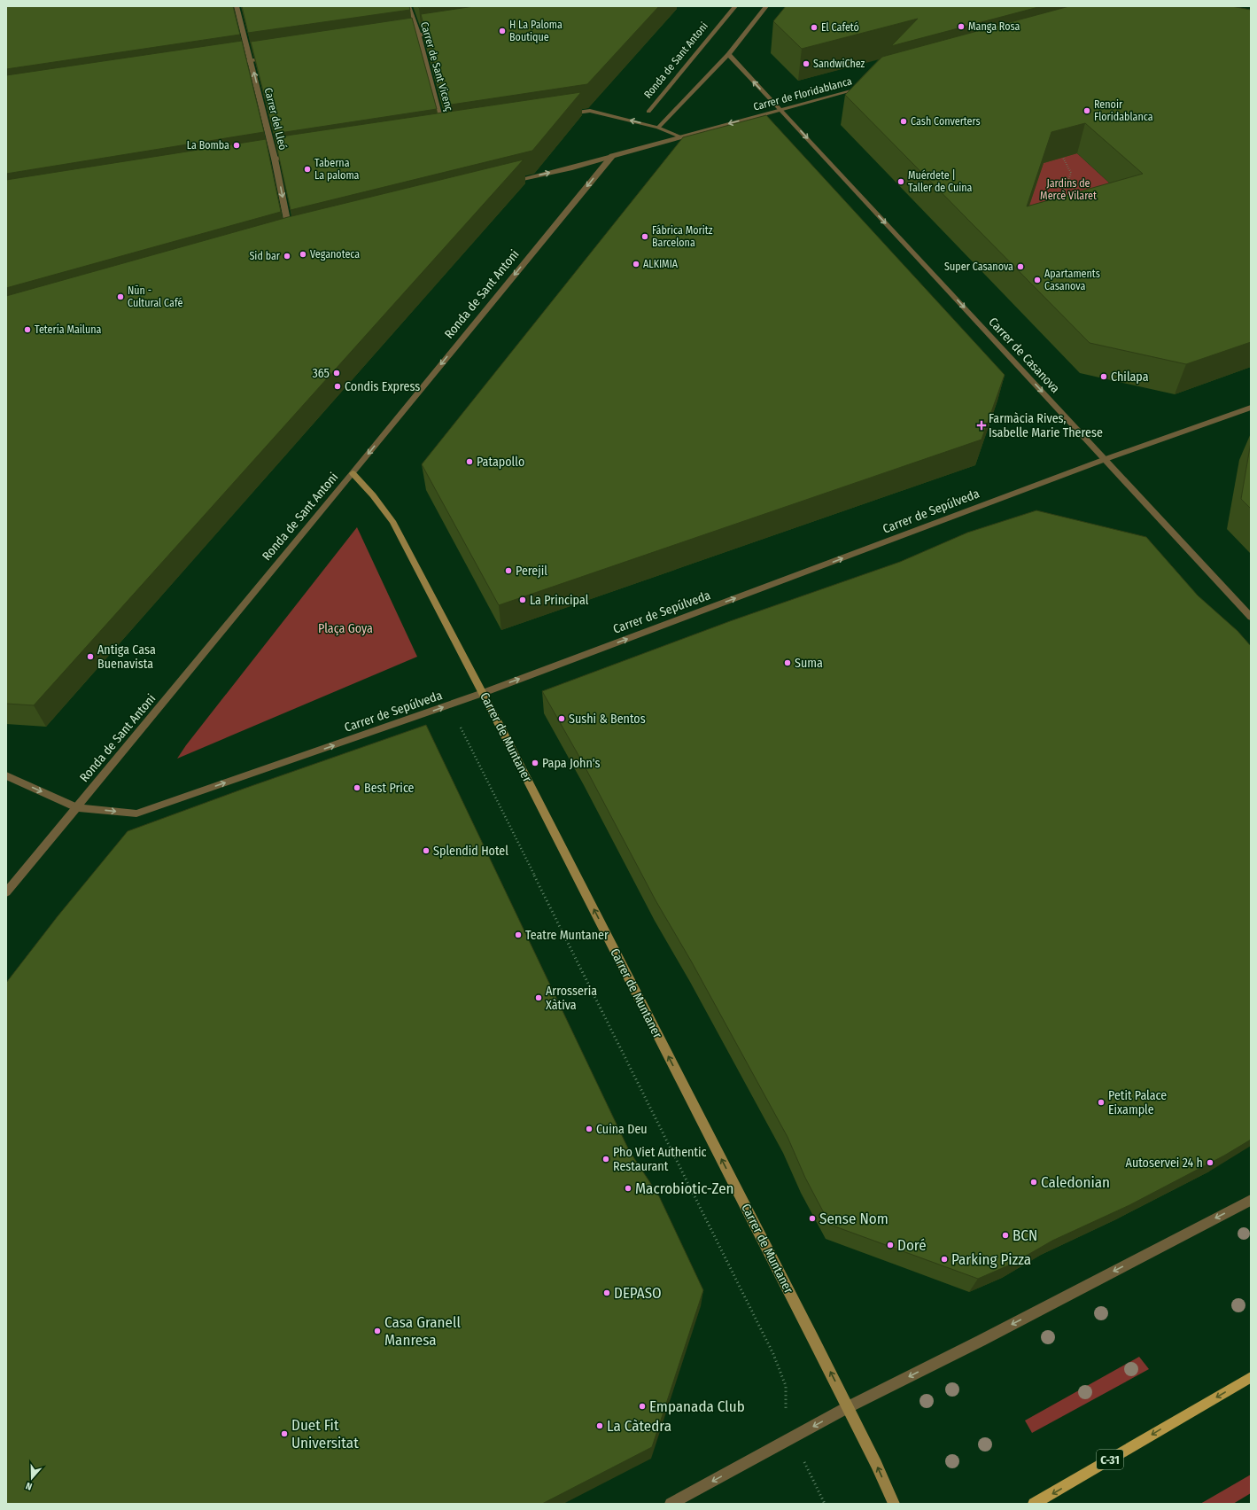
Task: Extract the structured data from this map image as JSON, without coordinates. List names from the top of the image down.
{
  "streets": {
    "main road": ["Carrer de Muntaner", "C-31"],
    "street": [
      "Ronda de Sant Antoni",
      "Carrer de Sant Vicenç",
      "Carrer de Floridablanca",
      "Carrer del Lleó",
      "Carrer de Casanova",
      "Carrer de Sepúlveda"
    ]
  },
  "crossings": [
    ["Ronda de Sant Antoni", "Carrer de Floridablanca"],
    ["Ronda de Sant Antoni", "Carrer de Sepúlveda"],
    ["Ronda de Sant Antoni", "Carrer de Muntaner"],
    ["Carrer de Floridablanca", "Carrer de Casanova"],
    ["Carrer de Casanova", "Carrer de Sepúlveda"],
    ["Carrer de Sepúlveda", "Carrer de Muntaner"]
  ],
  "one_way": [
    "Ronda de Sant Antoni",
    "Carrer de Casanova",
    "Carrer de Sepúlveda",
    "Carrer de Muntaner"
  ],
  "parks": ["Jardins de Mercè Vilaret", "Plaça Goya"],
  "places": {
    "other": [
      "Manga Rosa",
      "El Cafetó",
      "H La Paloma Boutique",
      "SandwiChez",
      "Renoir Floridablanca",
      "Cash Converters",
      "La Bomba",
      "Taberna La paloma",
      "Muérdete | Taller de Cuina",
      "Fábrica Moritz Barcelona",
      "Veganoteca",
      "Sid bar",
      "ALKIMIA",
      "Super Casanova",
      "Apartaments Casanova",
      "Nūn - Cultural Café",
      "Tetería Mailuna",
      "365",
      "Chilapa",
      "Condis Express",
      "Patapollo",
      "Perejil",
      "La Principal",
      "Antiga Casa Buenavista",
      "Suma",
      "Sushi & Bentos",
      "Papa John's",
      "Best Price",
      "Splendid Hotel",
      "Teatre Muntaner",
      "Arrosseria Xàtiva",
      "Petit Palace Eixample",
      "Cuina Deu",
      "Pho Viet Authentic Restaurant",
      "Autoservei 24 h",
      "Caledonian",
      "Macrobiotic-Zen",
      "Sense Nom",
      "BCN",
      "Doré",
      "Parking Pizza",
      "DEPASO",
      "Casa Granell Manresa",
      "Empanada Club",
      "La Càtedra",
      "Duet Fit Universitat"
    ],
    "health": ["Farmàcia Rives, Isabelle Marie Therese"]
  },
  "north": "bottom"
}
